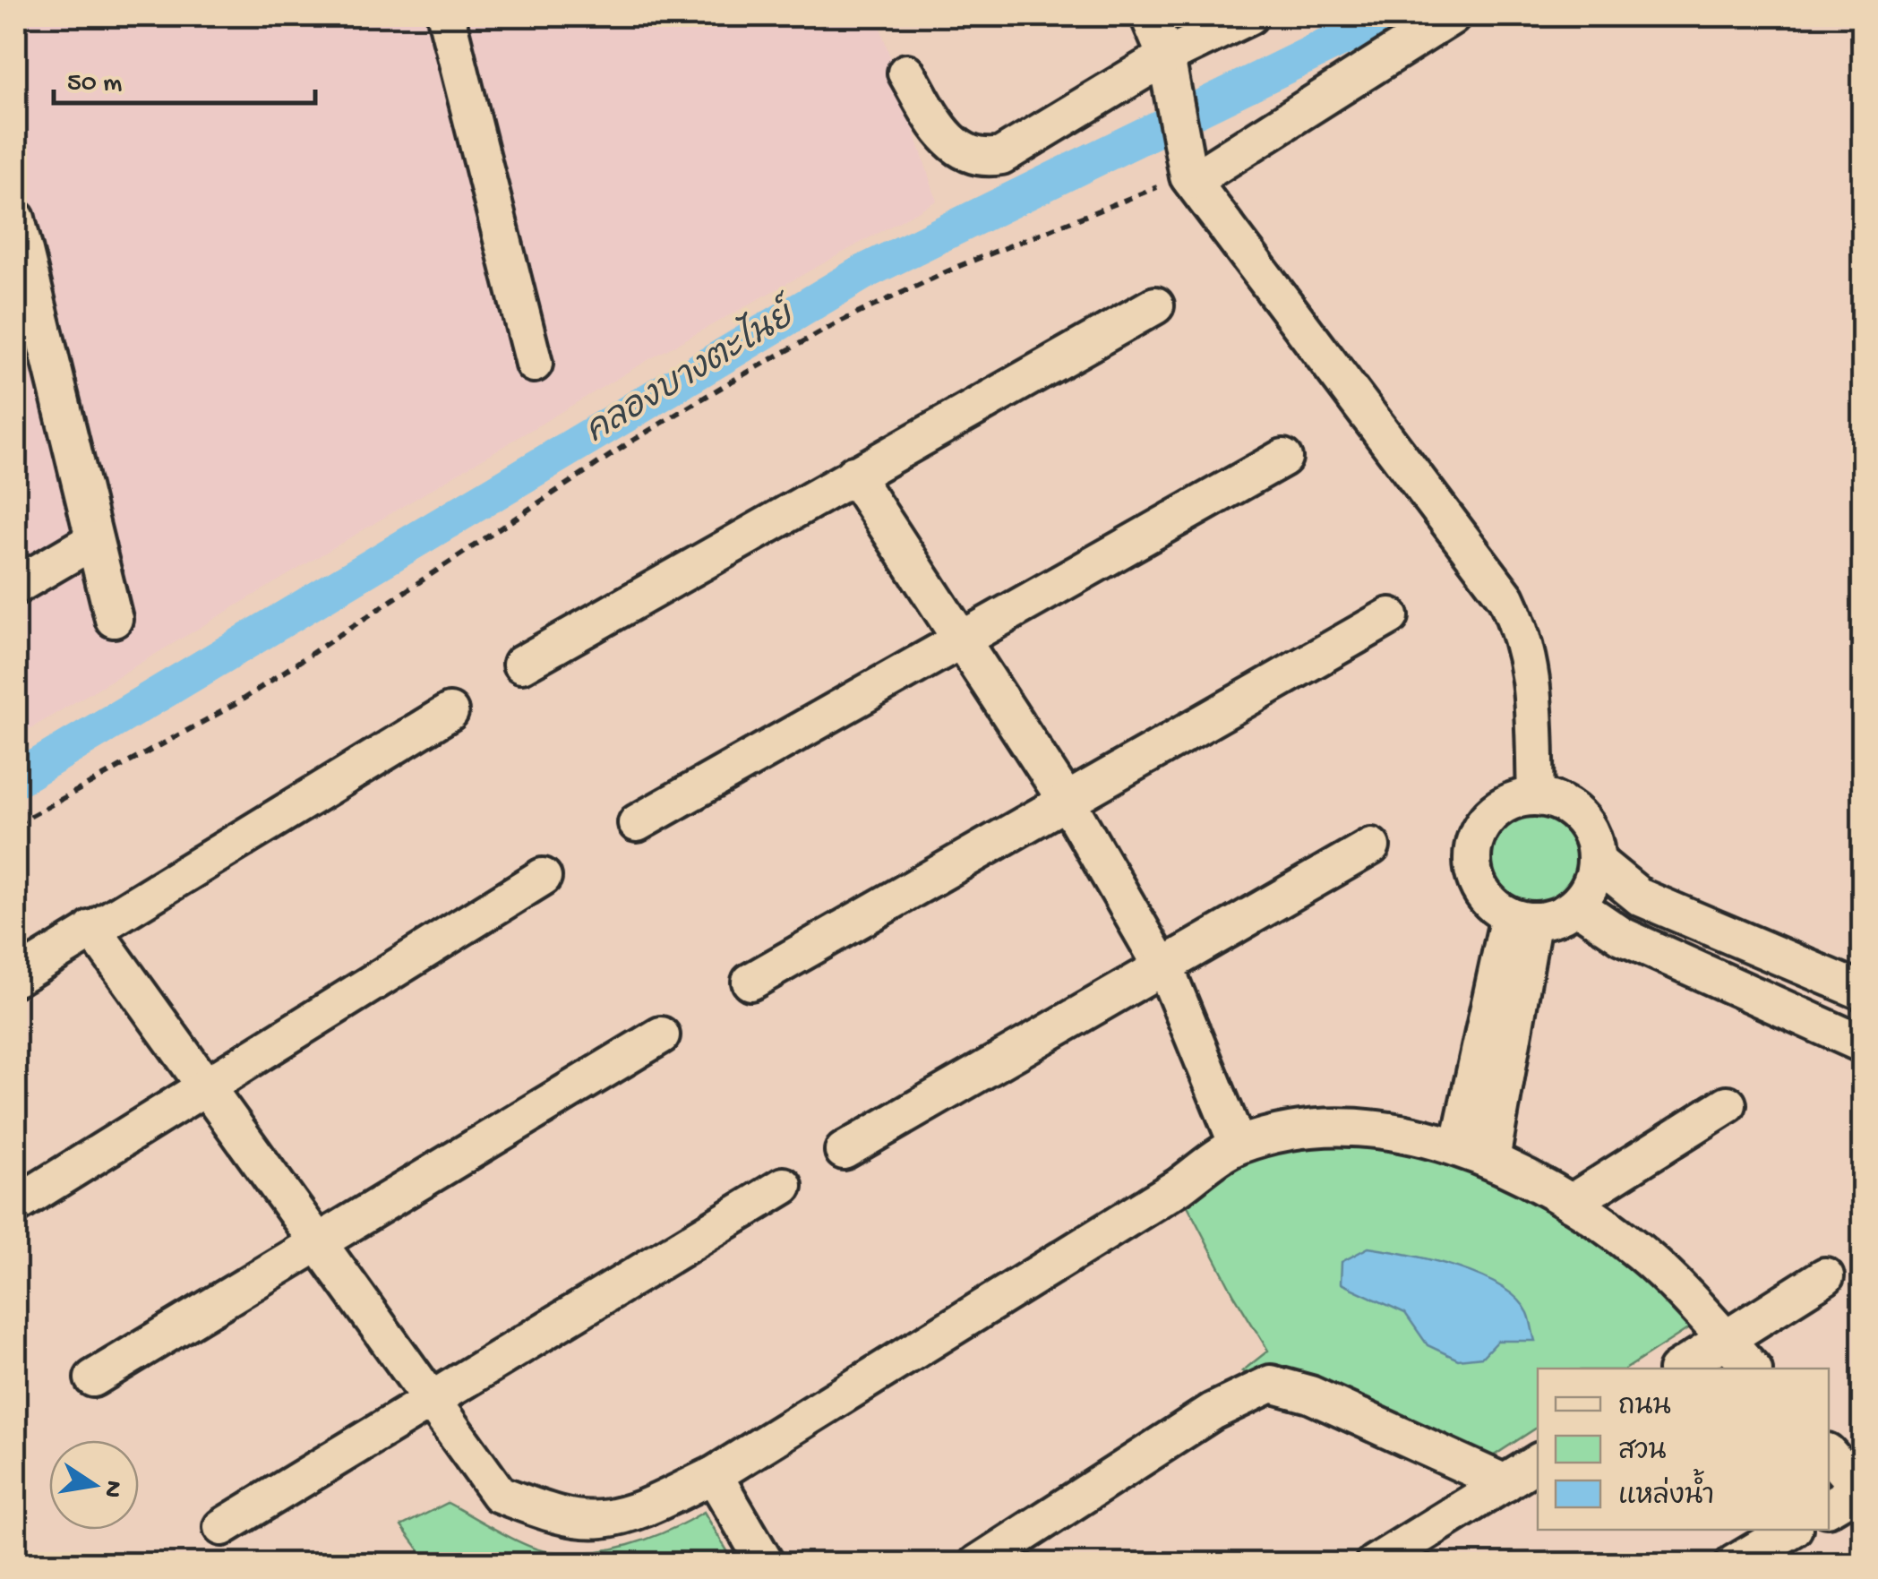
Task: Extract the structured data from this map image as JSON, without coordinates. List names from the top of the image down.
{
  "water": ["คลองบางตะไนย์"],
  "legend": ["ถนน", "สวน", "แหล่งน้ำ"],
  "scale_bar": "50 m",
  "north": "right"
}
